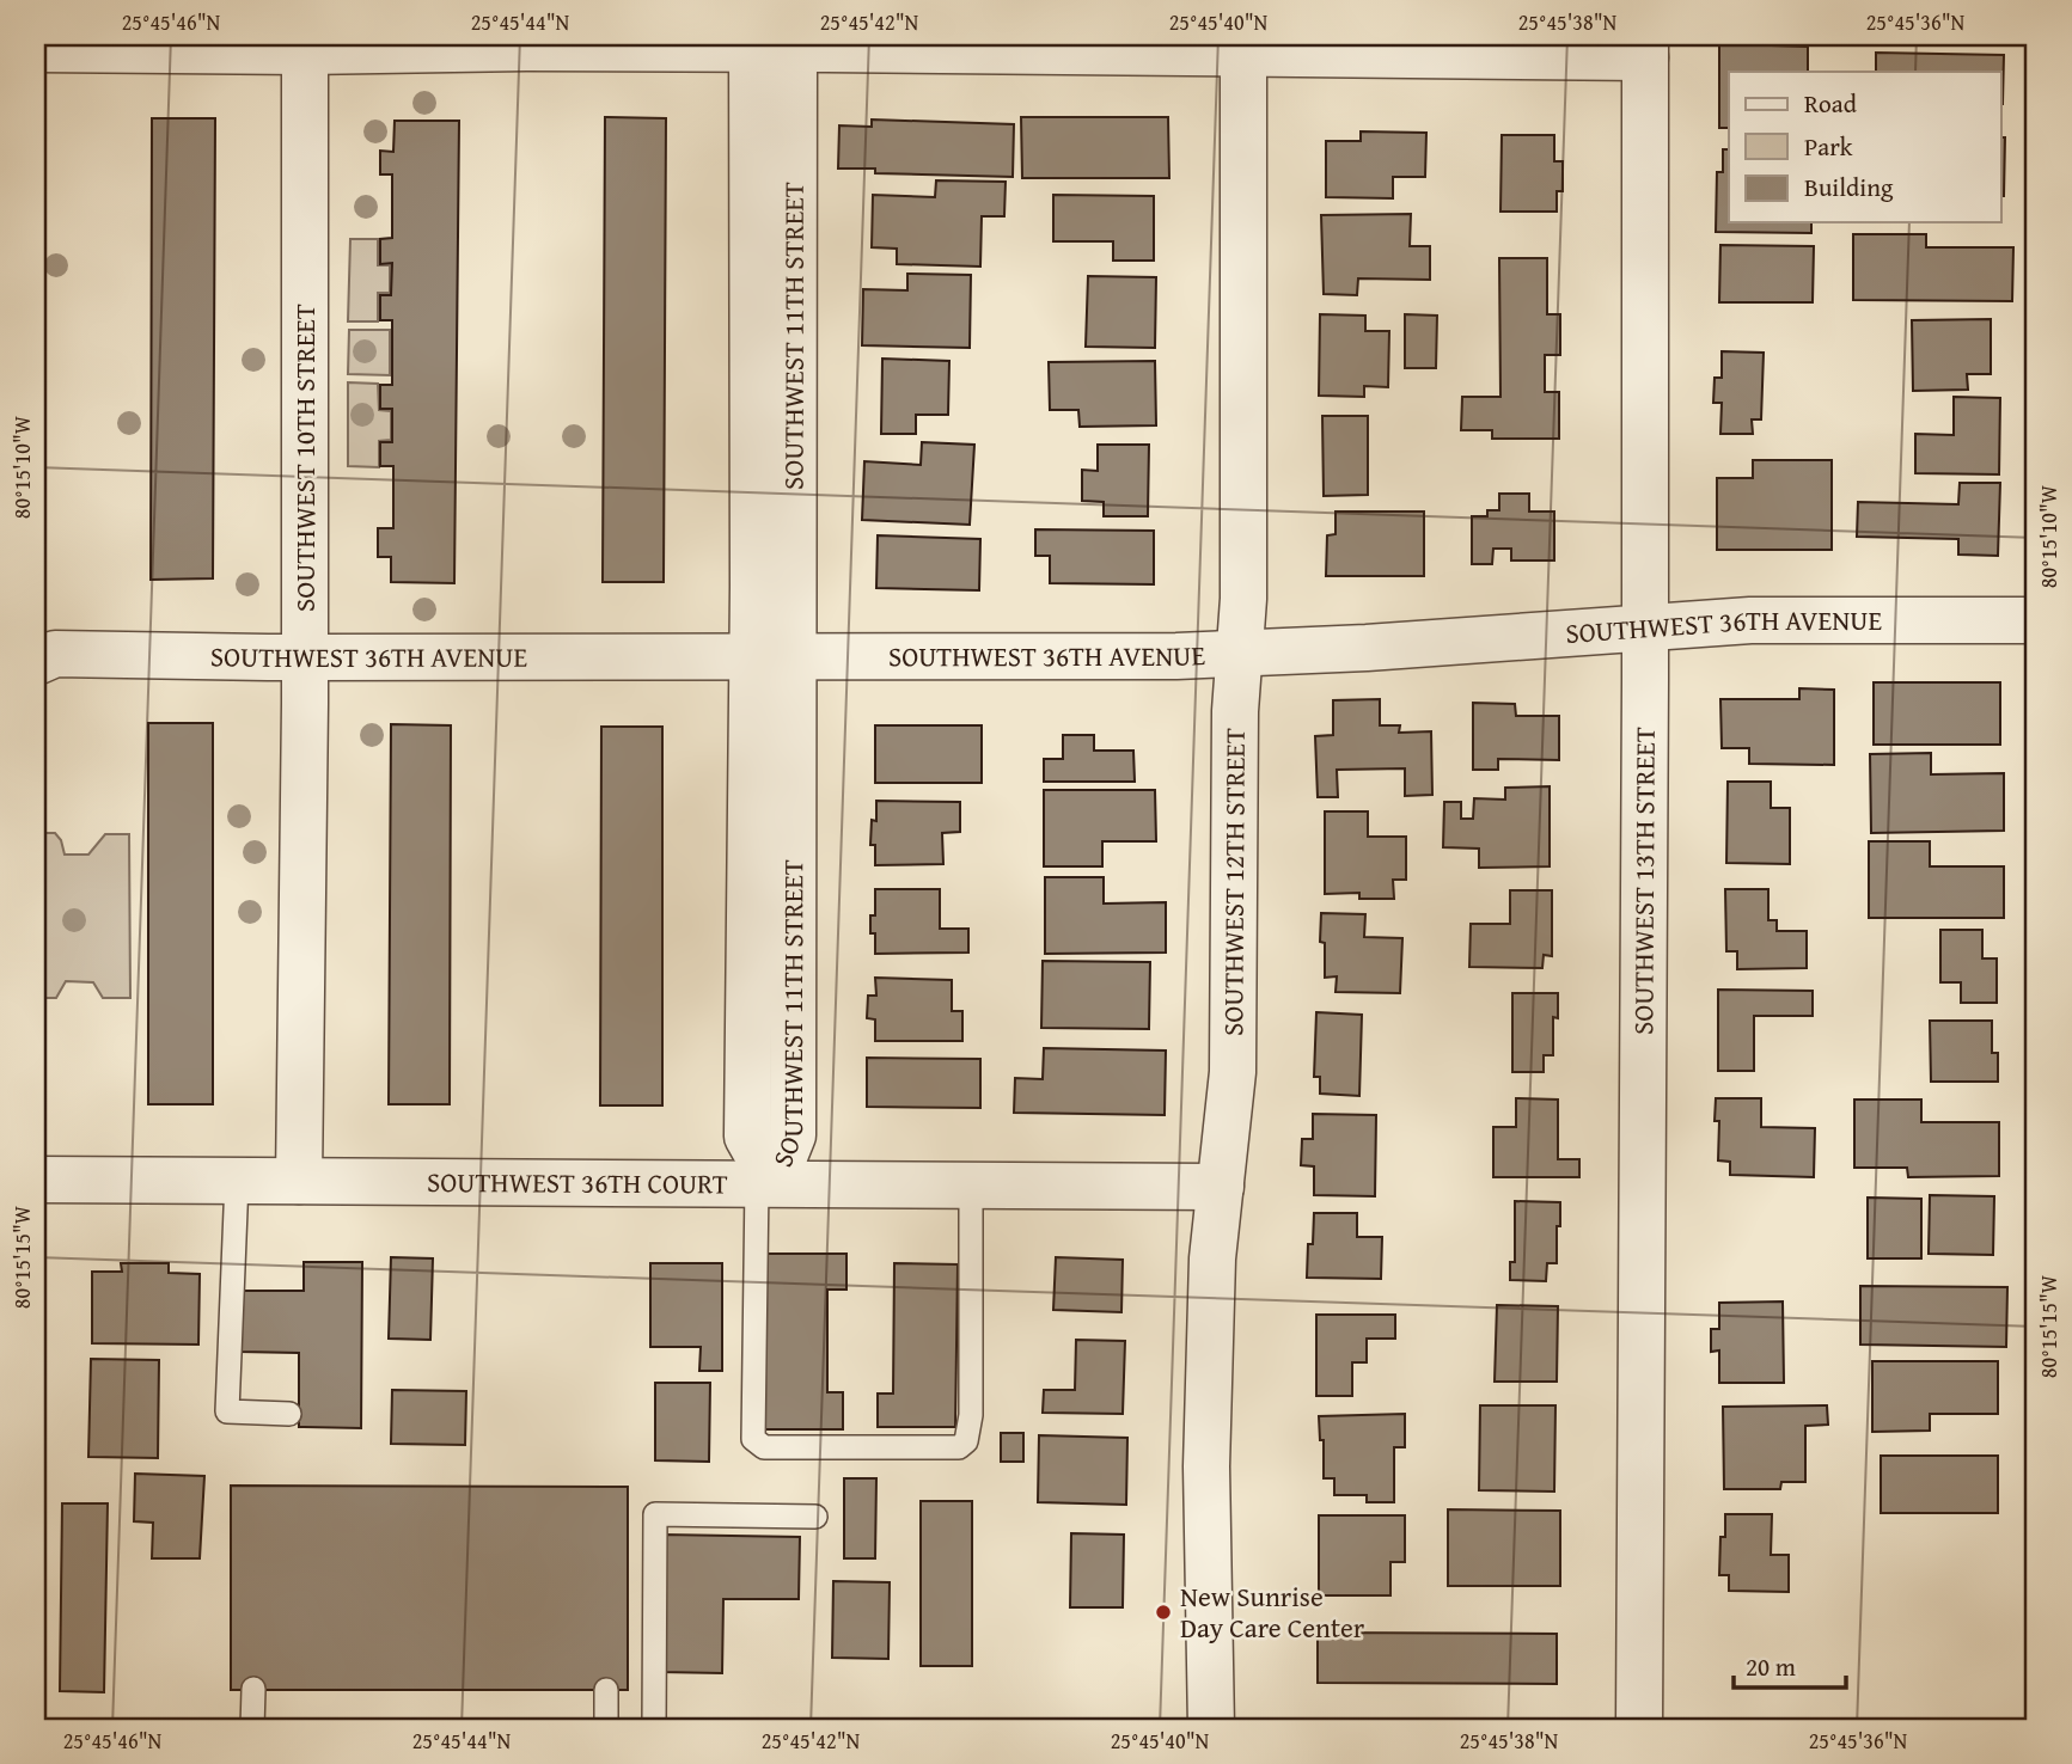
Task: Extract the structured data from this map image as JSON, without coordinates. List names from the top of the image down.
{
  "streets": {
    "street": [
      "SOUTHWEST 11TH STREET",
      "SOUTHWEST 10TH STREET",
      "SOUTHWEST 36TH AVENUE",
      "SOUTHWEST 12TH STREET",
      "SOUTHWEST 13TH STREET",
      "SOUTHWEST 36TH COURT"
    ]
  },
  "crossings": [
    ["SOUTHWEST 11TH STREET", "SOUTHWEST 36TH AVENUE"],
    ["SOUTHWEST 11TH STREET", "SOUTHWEST 36TH COURT"],
    ["SOUTHWEST 10TH STREET", "SOUTHWEST 36TH AVENUE"],
    ["SOUTHWEST 10TH STREET", "SOUTHWEST 36TH COURT"],
    ["SOUTHWEST 36TH AVENUE", "SOUTHWEST 12TH STREET"],
    ["SOUTHWEST 36TH AVENUE", "SOUTHWEST 13TH STREET"],
    ["SOUTHWEST 12TH STREET", "SOUTHWEST 36TH COURT"]
  ],
  "places": ["New Sunrise Day Care Center"],
  "legend": ["Road", "Park", "Building"],
  "scale_bar": "20 m",
  "coordinates": [
    "25°45'46\"N",
    "25°45'44\"N",
    "25°45'42\"N",
    "25°45'40\"N",
    "25°45'38\"N",
    "25°45'36\"N",
    "80°15'10\"W",
    "80°15'15\"W"
  ]
}
